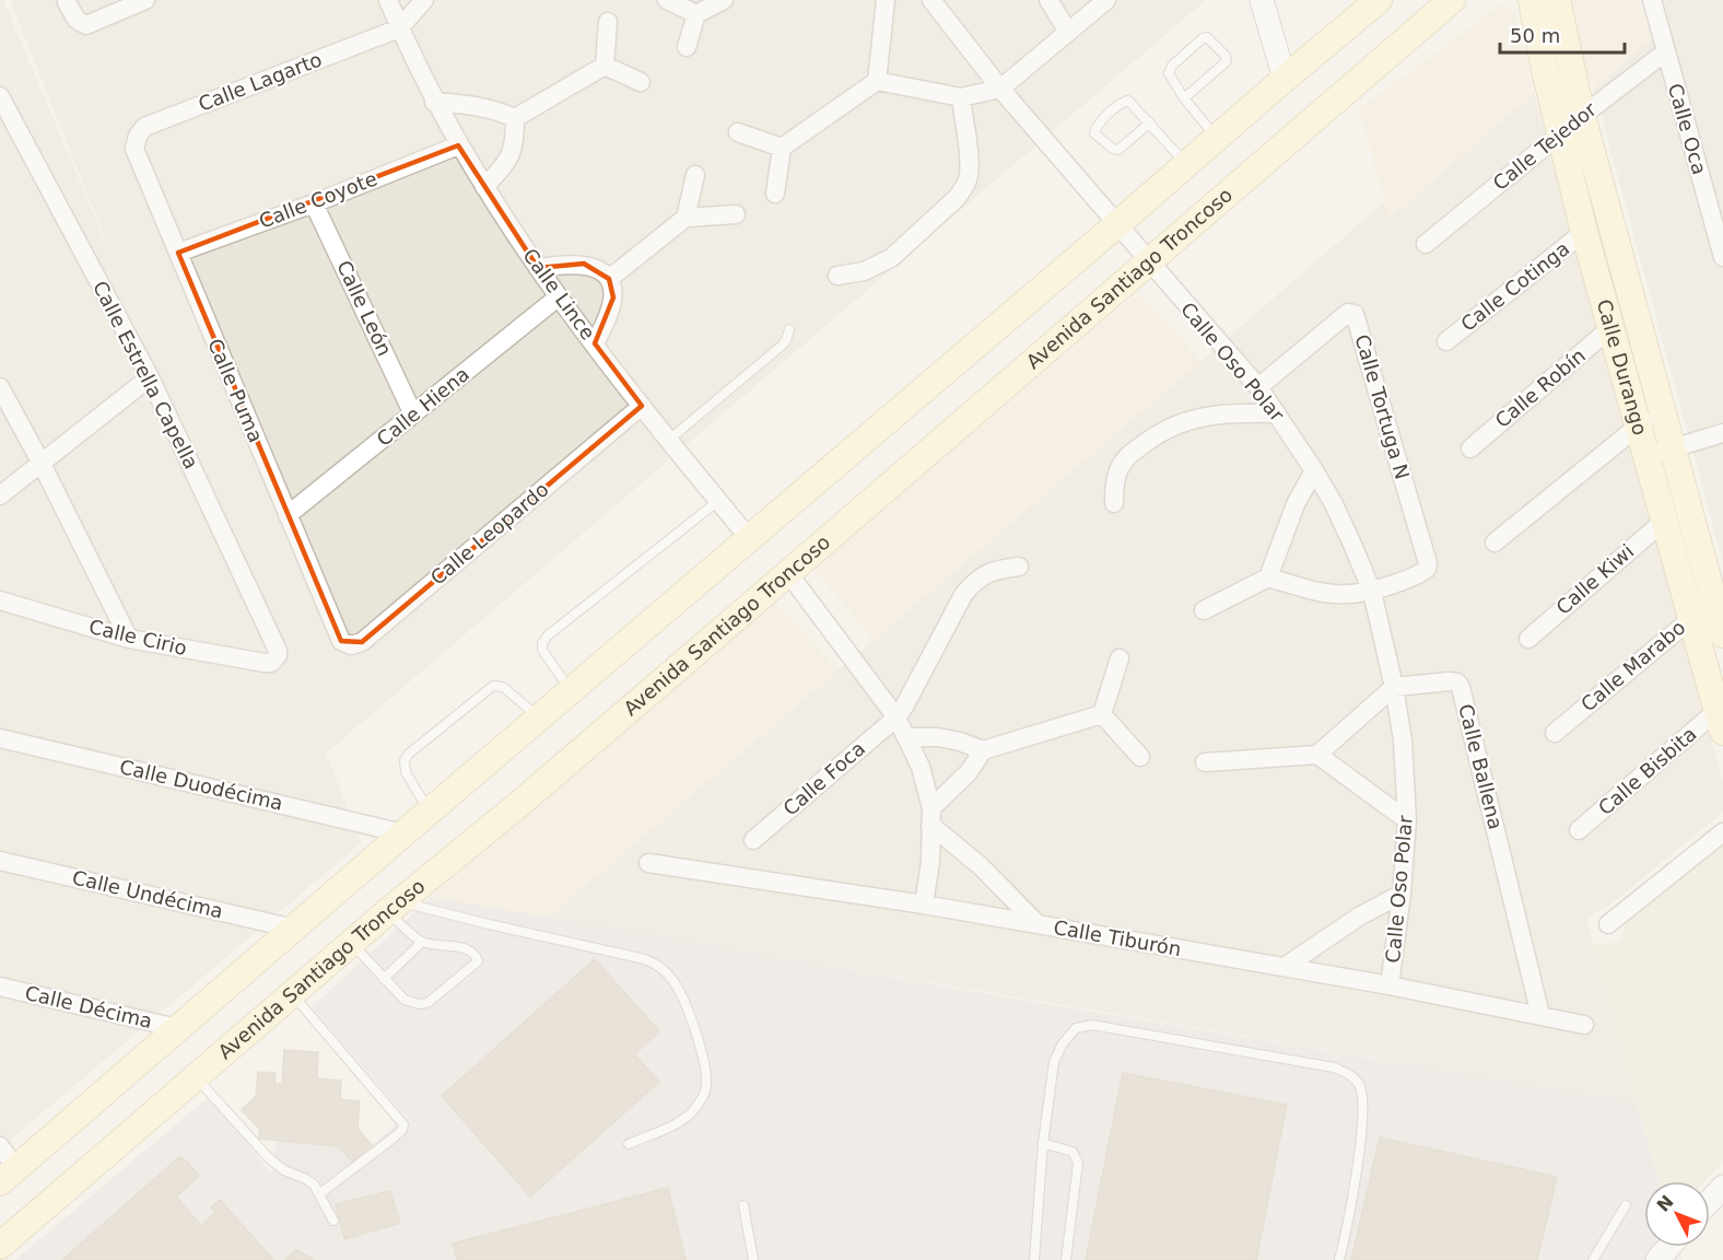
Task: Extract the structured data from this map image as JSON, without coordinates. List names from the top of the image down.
{
  "streets": {
    "main road": ["Avenida Santiago Troncoso", "Calle Durango"],
    "street": [
      "Calle Lagarto",
      "Calle Oca",
      "Calle Tejedor",
      "Calle Coyote",
      "Calle Cotinga",
      "Calle Lince",
      "Calle León",
      "Calle Oso Polar",
      "Calle Estrella Capella",
      "Calle Robín",
      "Calle Puma",
      "Calle Hiena",
      "Calle Tortuga N",
      "Calle Leopardo",
      "Calle Kiwi",
      "Calle Cirio",
      "Calle Marabo",
      "Calle Ballena",
      "Calle Bisbita",
      "Calle Foca",
      "Calle Duodécima",
      "Calle Undécima",
      "Calle Tiburón",
      "Calle Décima"
    ]
  },
  "crossings": [
    ["Calle Lagarto", "Calle Lince"],
    ["Calle Lagarto", "Calle Puma"],
    ["Calle Oca", "Calle Tejedor"],
    ["Calle Tejedor", "Calle Durango"],
    ["Calle Coyote", "Calle Lince"],
    ["Calle Coyote", "Calle León"],
    ["Calle Coyote", "Calle Puma"],
    ["Avenida Santiago Troncoso", "Calle Oso Polar"],
    ["Calle Cotinga", "Calle Durango"],
    ["Calle Lince", "Calle Hiena"],
    ["Calle Lince", "Calle Leopardo"],
    ["Calle León", "Calle Hiena"],
    ["Calle Oso Polar", "Calle Tortuga N"],
    ["Calle Oso Polar", "Calle Ballena"],
    ["Calle Oso Polar", "Calle Tiburón"],
    ["Calle Durango", "Calle Robín"],
    ["Calle Durango", "Calle Kiwi"],
    ["Calle Durango", "Calle Marabo"],
    ["Calle Durango", "Calle Bisbita"],
    ["Calle Estrella Capella", "Calle Cirio"],
    ["Calle Puma", "Calle Hiena"],
    ["Calle Puma", "Calle Leopardo"],
    ["Calle Ballena", "Calle Tiburón"]
  ],
  "scale_bar": "50 m",
  "north": "top left"
}
